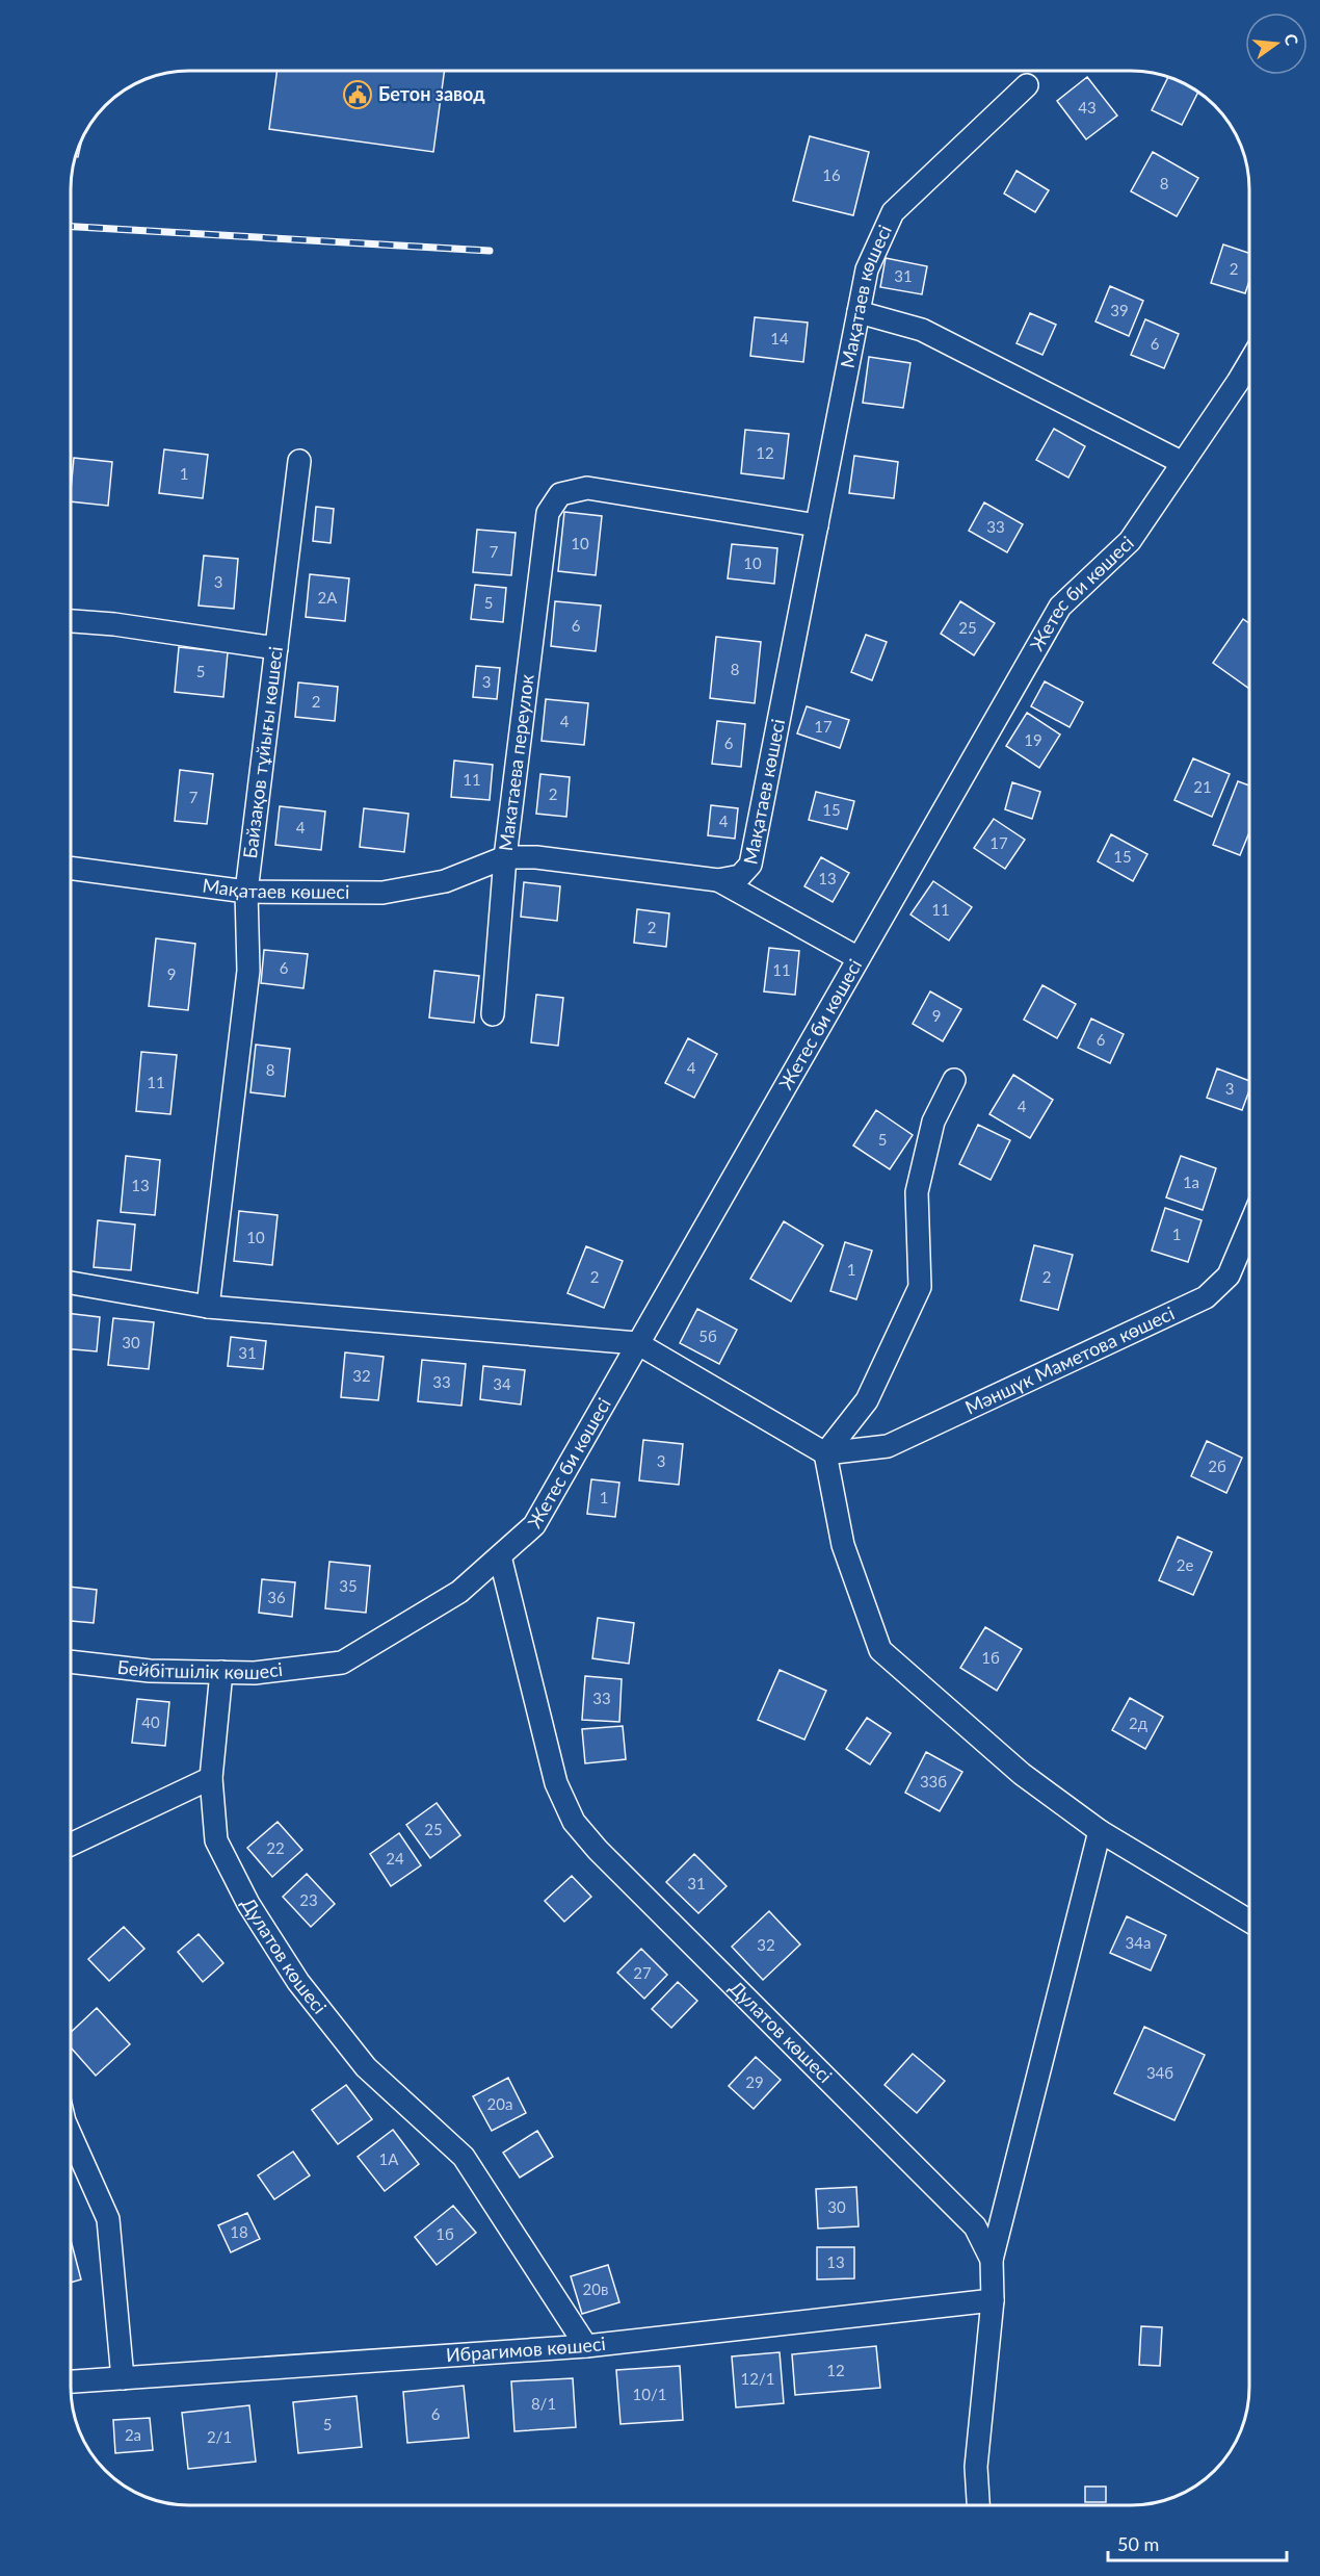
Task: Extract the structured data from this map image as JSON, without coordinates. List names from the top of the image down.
{
  "streets": {
    "street": [
      "Мақатаев көшесі",
      "Жетес би көшесі",
      "Байзақов тұйығы көшесі",
      "Макатаева переулок",
      "Мәншүк Маметова көшесі",
      "Бейбітшілік көшесі",
      "Дулатов көшесі",
      "Ибрагимов көшесі"
    ]
  },
  "crossings": [
    ["Мақатаев көшесі", "Байзақов тұйығы көшесі"],
    ["Мақатаев көшесі", "Макатаева переулок"],
    ["Жетес би көшесі", "Бейбітшілік көшесі"],
    ["Жетес би көшесі", "Дулатов көшесі"],
    ["Бейбітшілік көшесі", "Дулатов көшесі"],
    ["Дулатов көшесі", "Ибрагимов көшесі"]
  ],
  "places": {
    "public building": ["Бетон завод"]
  },
  "house_numbers": [
    "43",
    "16",
    "8",
    "2",
    "31",
    "39",
    "14",
    "6",
    "12",
    "1",
    "33",
    "10",
    "7",
    "10",
    "3",
    "2А",
    "5",
    "6",
    "25",
    "8",
    "5",
    "3",
    "2",
    "4",
    "17",
    "19",
    "6",
    "11",
    "21",
    "2",
    "7",
    "15",
    "4",
    "4",
    "17",
    "15",
    "13",
    "11",
    "2",
    "6",
    "11",
    "9",
    "9",
    "6",
    "4",
    "8",
    "11",
    "3",
    "4",
    "5",
    "1а",
    "13",
    "1",
    "10",
    "1",
    "2",
    "2",
    "5б",
    "30",
    "31",
    "32",
    "33",
    "34",
    "3",
    "2б",
    "1",
    "2е",
    "35",
    "36",
    "1б",
    "33",
    "40",
    "2д",
    "33б",
    "25",
    "22",
    "24",
    "31",
    "23",
    "34а",
    "32",
    "27",
    "34б",
    "29",
    "20а",
    "1А",
    "30",
    "18",
    "1б",
    "13",
    "20в",
    "12",
    "12/1",
    "10/1",
    "8/1",
    "6",
    "5",
    "2а",
    "2/1"
  ],
  "scale_bar": "50 m",
  "north": "right"
}
